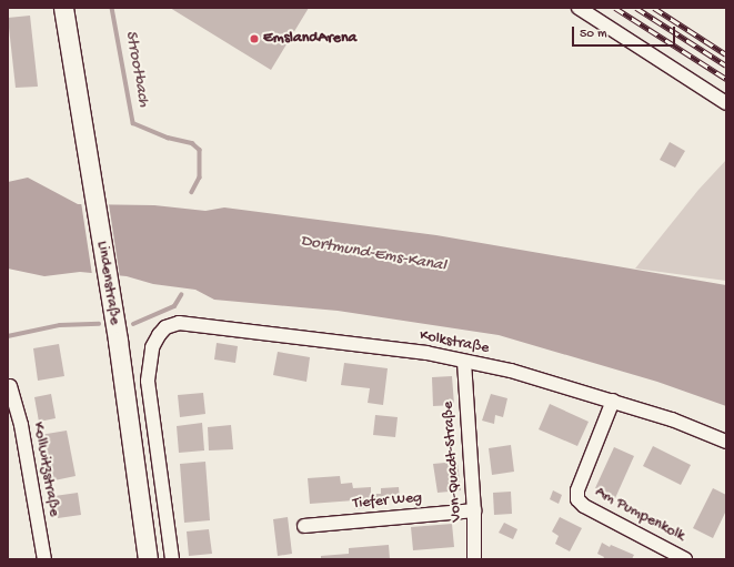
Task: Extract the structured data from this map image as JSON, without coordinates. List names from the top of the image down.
{
  "streets": {
    "main road": ["Lindenstraße"],
    "street": [
      "Kolkstraße",
      "Von-Quadt-Straße",
      "Kollwitzstraße",
      "Tiefer Weg",
      "Am Pumpenkolk"
    ]
  },
  "crossings": [
    ["Kolkstraße", "Von-Quadt-Straße"],
    ["Kolkstraße", "Am Pumpenkolk"],
    ["Von-Quadt-Straße", "Tiefer Weg"]
  ],
  "water": ["Strootbach", "Dortmund-Ems-Kanal"],
  "places": ["EmslandArena"],
  "scale_bar": "50 m"
}
